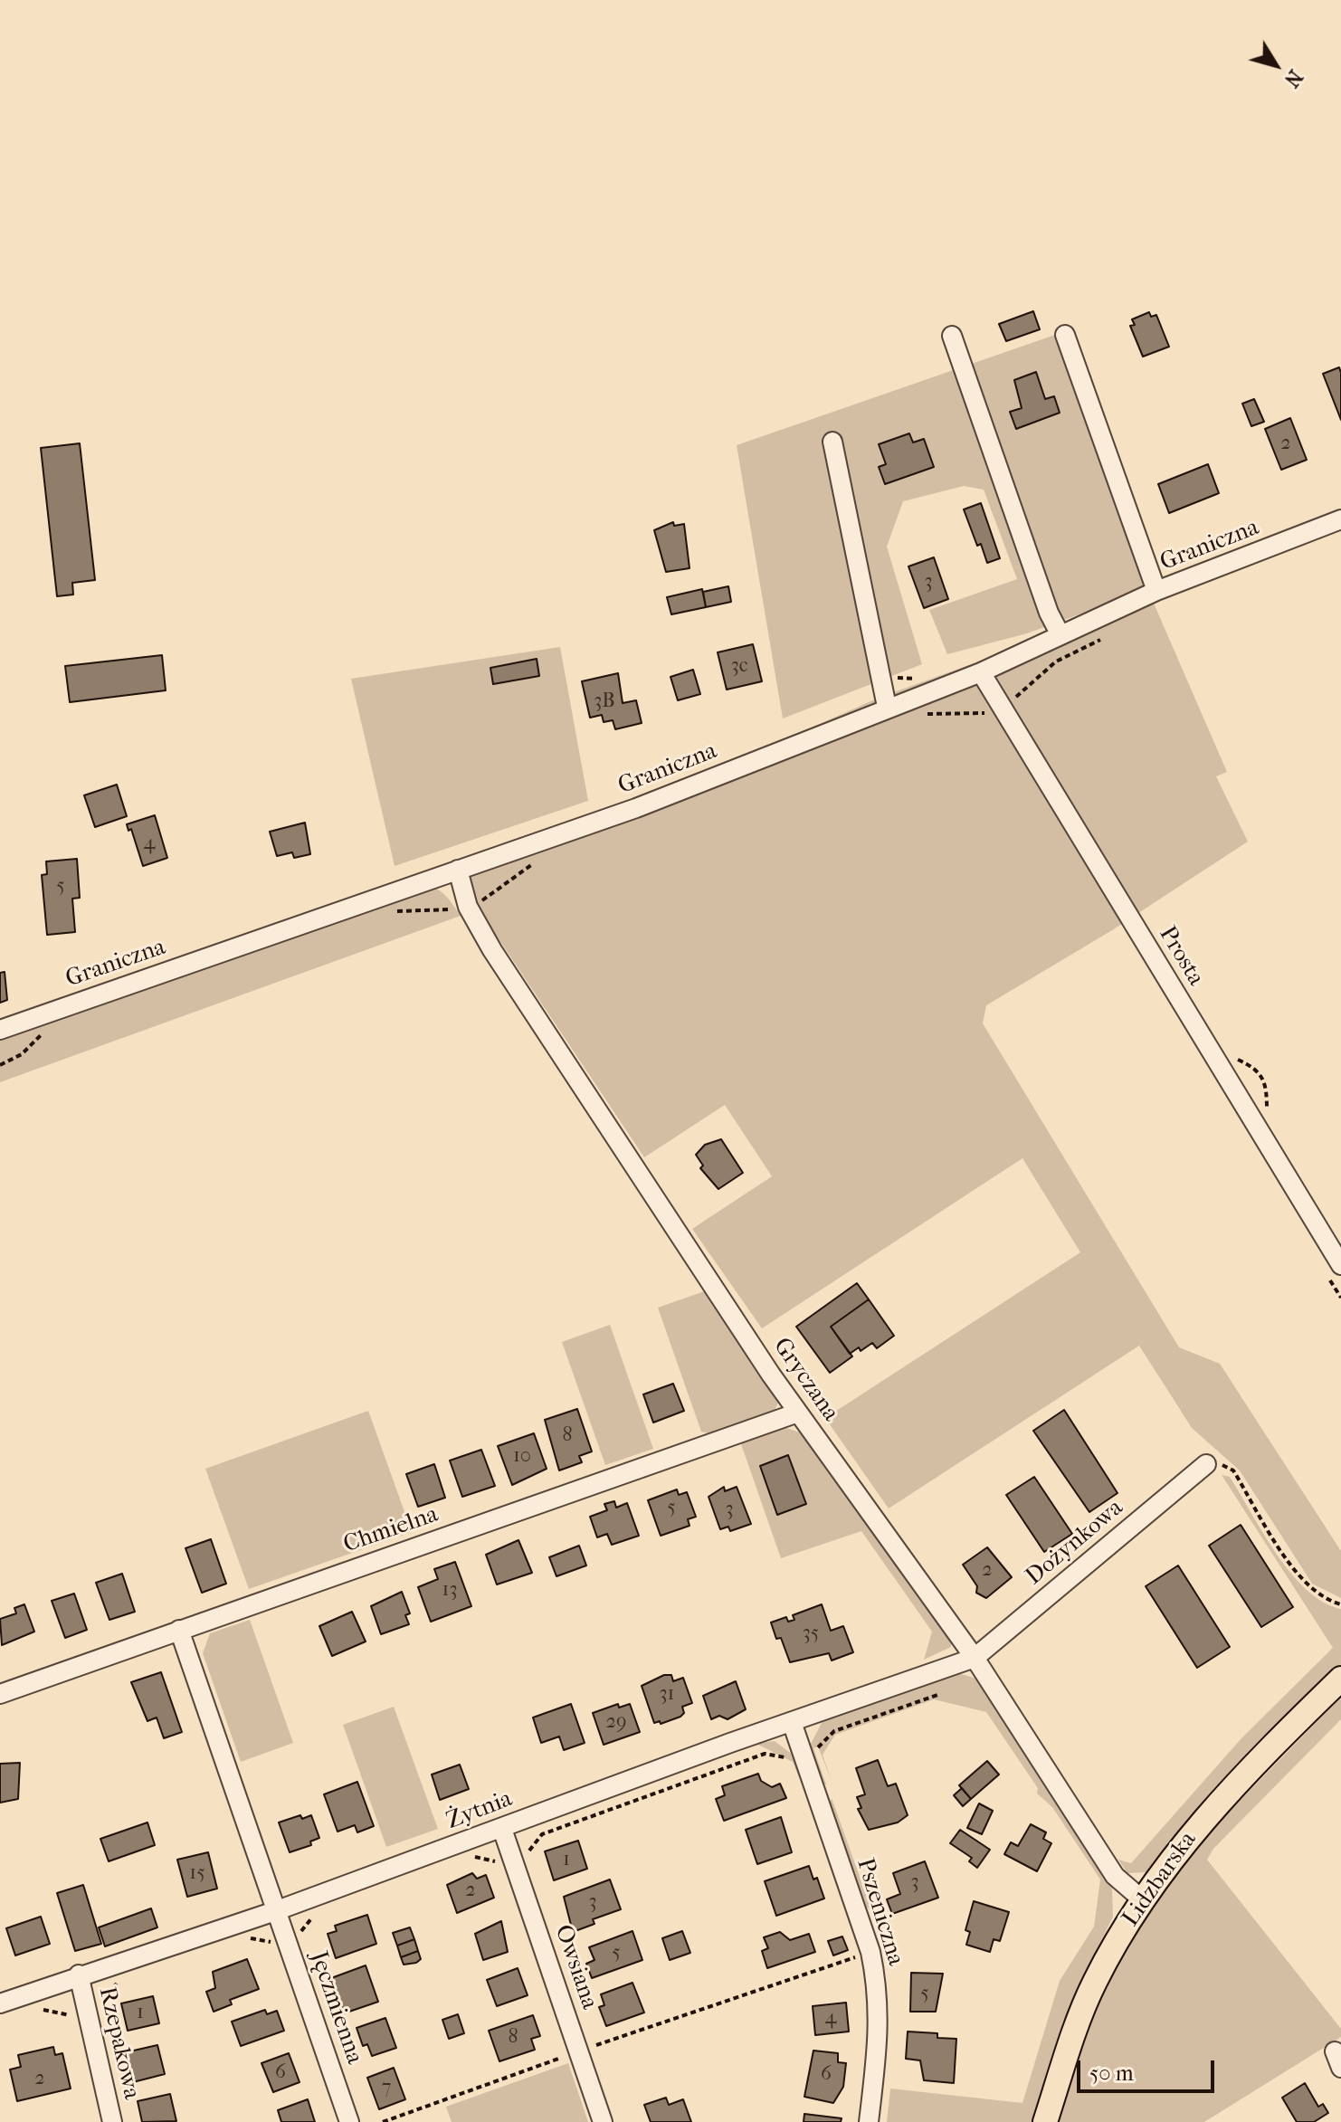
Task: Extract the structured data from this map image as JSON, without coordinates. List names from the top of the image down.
{
  "streets": {
    "main road": ["Lidzbarska"],
    "street": [
      "Graniczna",
      "Prosta",
      "Gryczana",
      "Chmielna",
      "Dożynkowa",
      "Żytnia",
      "Pszeniczna",
      "Owsiana",
      "Jęczmienna",
      "Rzepakowa"
    ]
  },
  "crossings": [
    ["Graniczna", "Prosta"],
    ["Graniczna", "Gryczana"],
    ["Gryczana", "Chmielna"],
    ["Gryczana", "Dożynkowa"],
    ["Gryczana", "Żytnia"],
    ["Gryczana", "Lidzbarska"],
    ["Chmielna", "Jęczmienna"],
    ["Dożynkowa", "Żytnia"],
    ["Żytnia", "Pszeniczna"],
    ["Żytnia", "Owsiana"],
    ["Żytnia", "Jęczmienna"],
    ["Żytnia", "Rzepakowa"]
  ],
  "house_numbers": [
    "2",
    "3",
    "3c",
    "3B",
    "4",
    "5",
    "8",
    "10",
    "5",
    "3",
    "2",
    "13",
    "35",
    "31",
    "29",
    "1",
    "15",
    "3",
    "2",
    "3",
    "5",
    "5",
    "1",
    "4",
    "8",
    "6",
    "6",
    "2",
    "7"
  ],
  "scale_bar": "50 m",
  "north": "bottom right"
}
